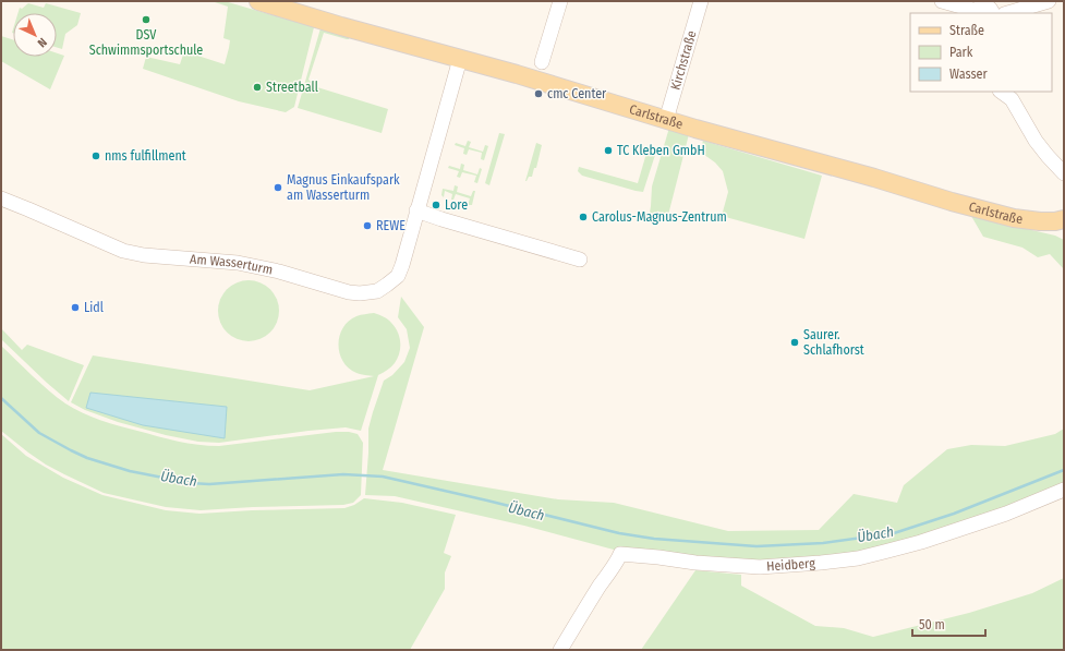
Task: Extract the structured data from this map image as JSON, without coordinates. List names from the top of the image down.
{
  "streets": {
    "main road": ["Carlstraße"],
    "street": ["Kirchstraße", "Am Wasserturm", "Heidberg"]
  },
  "crossings": [
    ["Kirchstraße", "Carlstraße"],
    ["Carlstraße", "Am Wasserturm"]
  ],
  "water": ["Übach"],
  "places": [
    "DSV Schwimmsportschule",
    "Streetball",
    "cmc Center",
    "TC Kleben GmbH",
    "nms fulfillment",
    "Magnus Einkaufspark am Wasserturm",
    "Lore",
    "Carolus-Magnus-Zentrum",
    "REWE",
    "Lidl",
    "Saurer. Schlafhorst"
  ],
  "legend": ["Straße", "Park", "Wasser"],
  "scale_bar": "50 m",
  "north": "bottom right"
}
